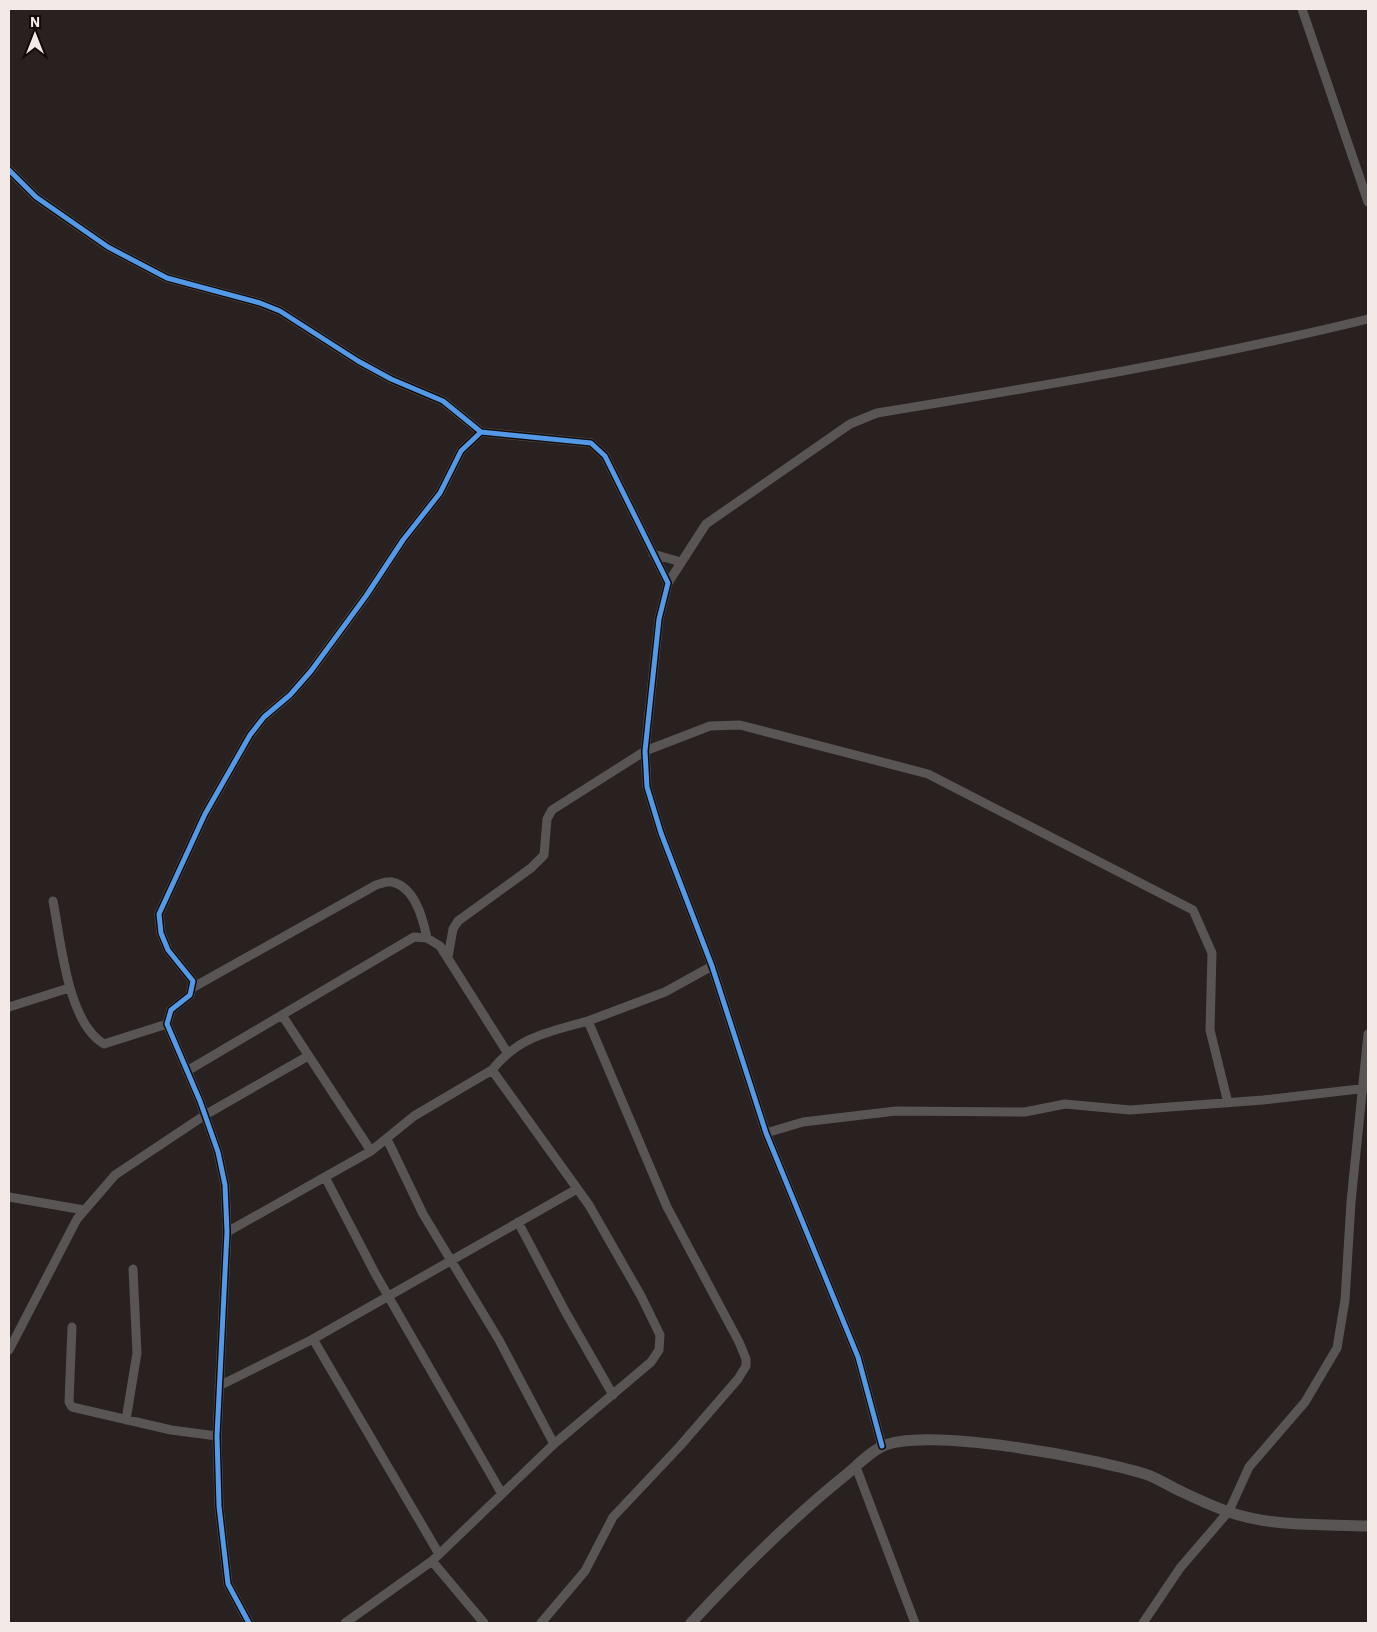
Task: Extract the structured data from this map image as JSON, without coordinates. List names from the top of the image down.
{
  "north": "top"
}
